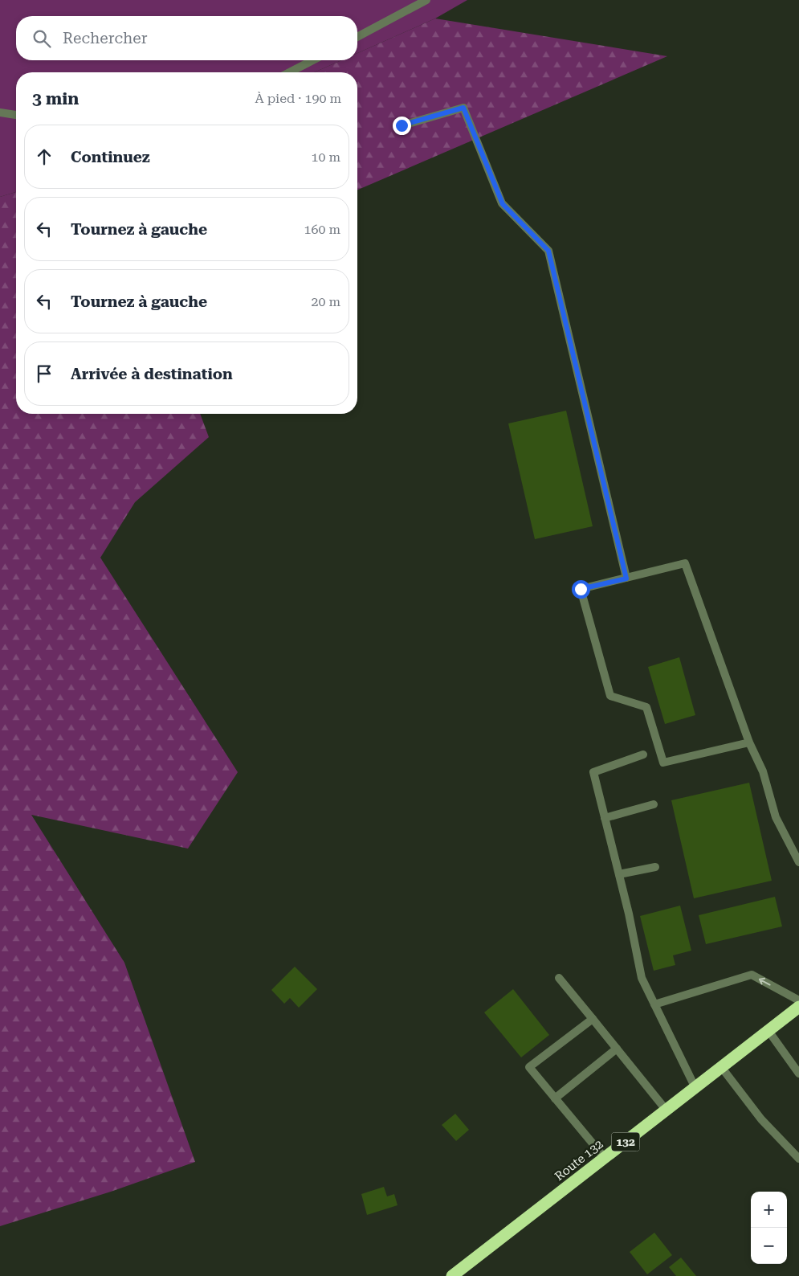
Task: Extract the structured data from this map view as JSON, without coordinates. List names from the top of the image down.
{
  "streets": {
    "highway": ["132", "Route 132"]
  },
  "page": {
    "search": "Rechercher",
    "heading": ["3 min", "À pied · 190 m"],
    "list": [
      ["Continuez", "10 m"],
      ["Tournez à gauche", "160 m"],
      ["Tournez à gauche", "20 m"],
      "Arrivée à destination"
    ],
    "map_buttons": ["+", "−"]
  }
}
